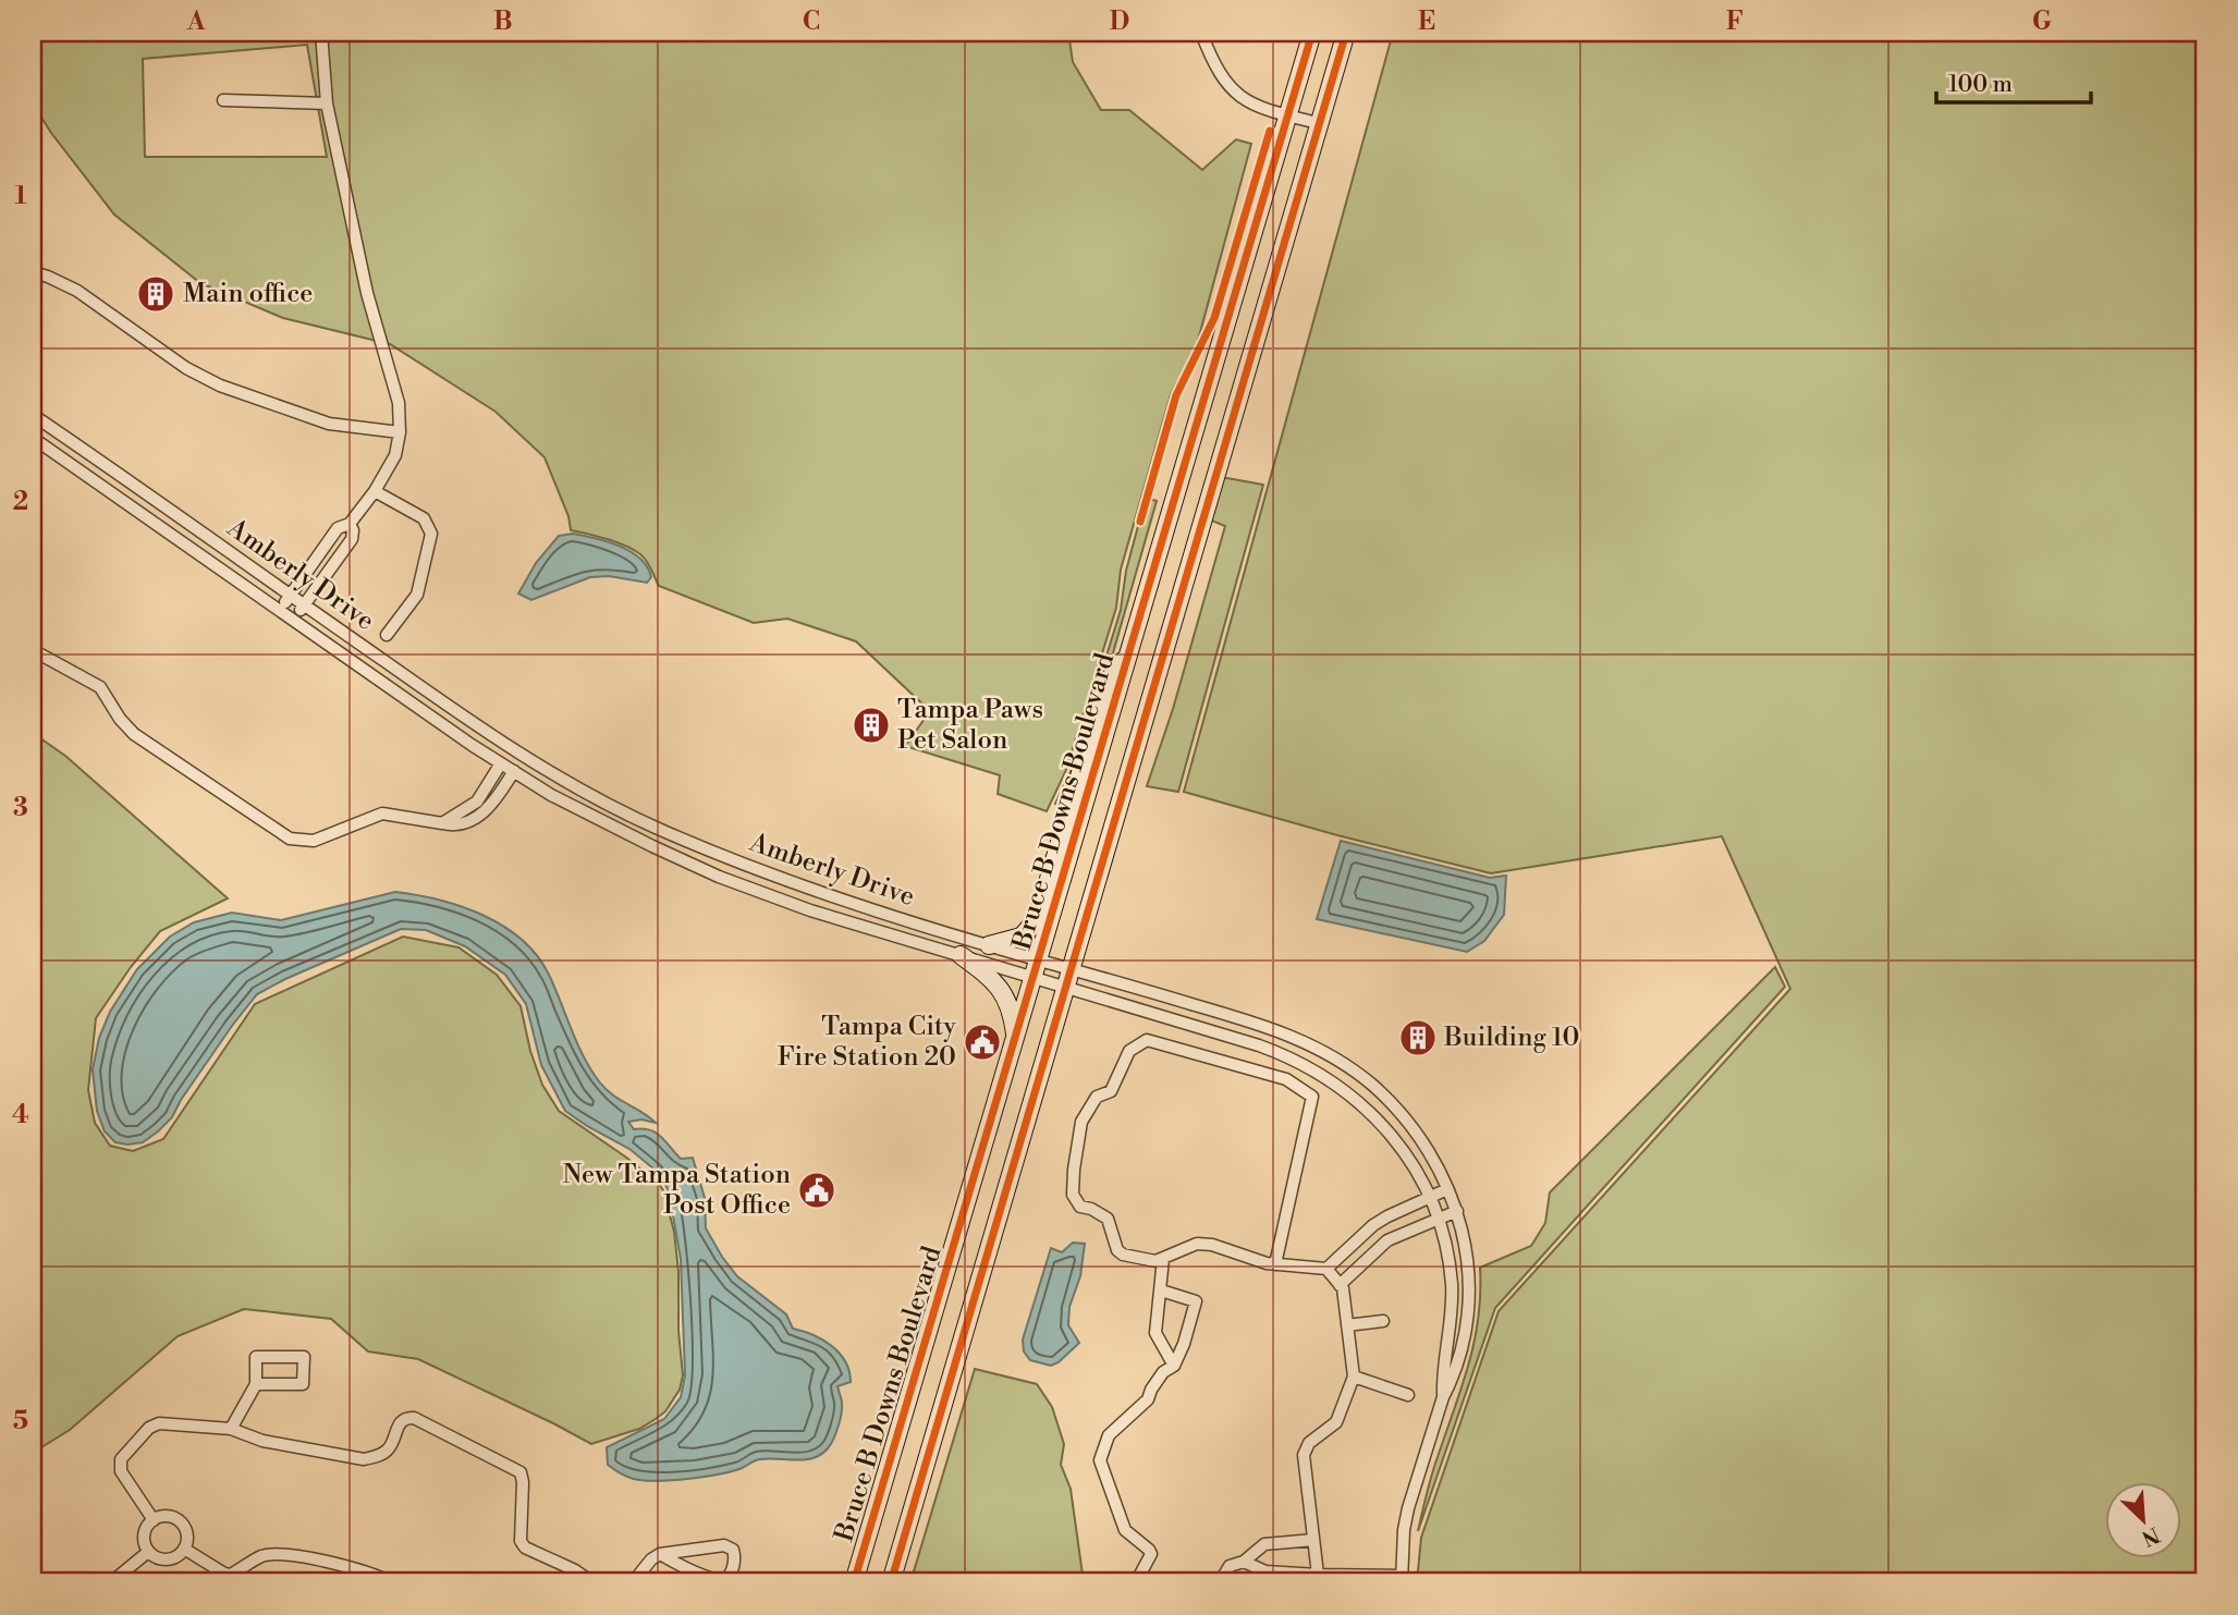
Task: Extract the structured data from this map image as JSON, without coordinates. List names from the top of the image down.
{
  "streets": {
    "main road": ["Bruce B Downs Boulevard"],
    "street": ["Amberly Drive"]
  },
  "crossings": [
    ["Amberly Drive", "Bruce B Downs Boulevard"]
  ],
  "places": {
    "building": ["Main office", "Tampa Paws Pet Salon", "Building 10"],
    "public building": ["Tampa City Fire Station 20", "New Tampa Station Post Office"]
  },
  "scale_bar": "100 m",
  "north": "bottom right",
  "grid": {
    "columns": [
      "A",
      "B",
      "C",
      "D",
      "E",
      "F",
      "G"
    ],
    "rows": [
      "1",
      "2",
      "3",
      "4",
      "5"
    ]
  }
}
